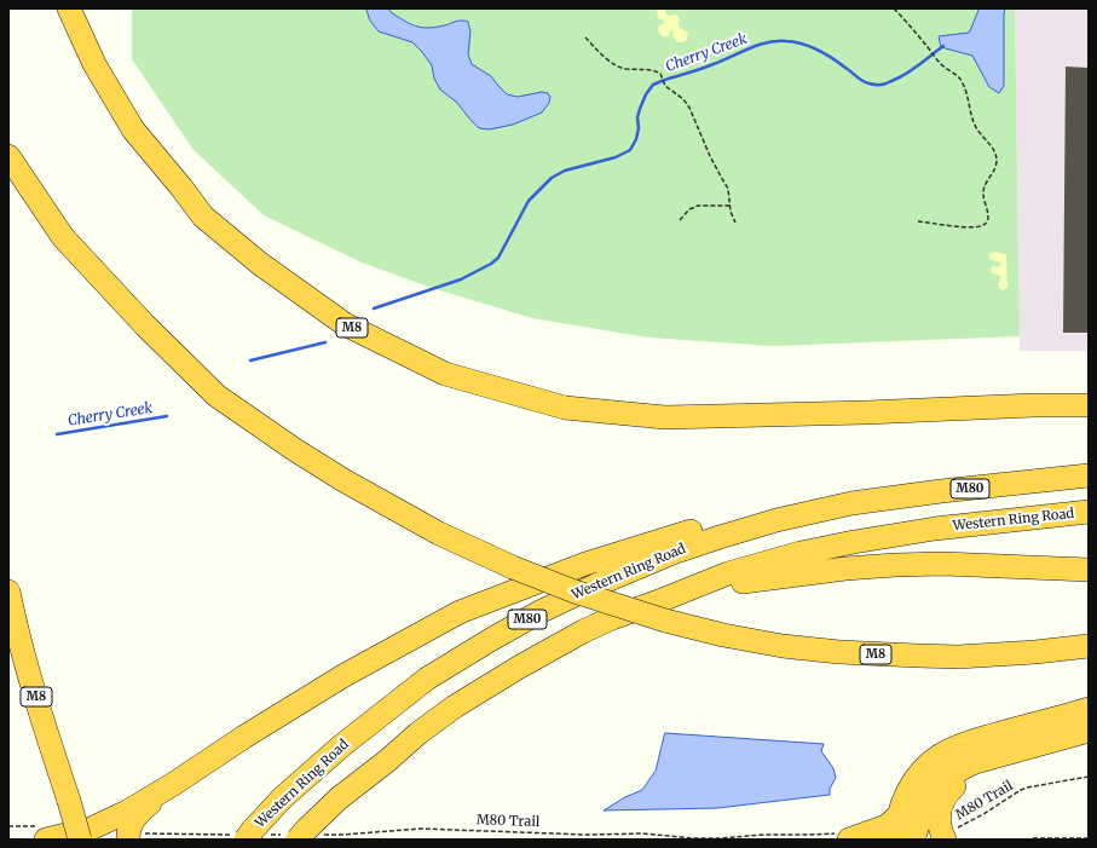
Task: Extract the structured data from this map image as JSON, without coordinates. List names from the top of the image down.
{
  "streets": {
    "highway": ["M8", "M80", "Western Ring Road"],
    "path": ["M80 Trail"]
  },
  "crossings": [
    ["M8", "Western Ring Road"],
    ["Western Ring Road", "M80 Trail"]
  ],
  "water": ["Cherry Creek"]
}
